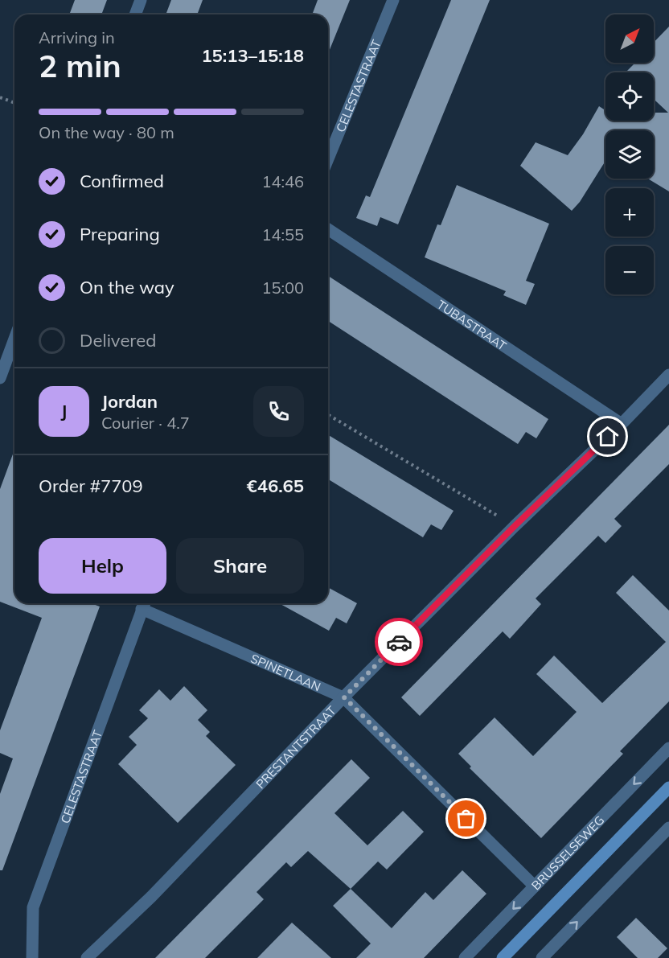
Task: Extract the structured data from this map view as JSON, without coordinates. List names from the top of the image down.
{
  "streets": {
    "street": [
      "CELESTASTRAAT",
      "TUBASTRAAT",
      "SPINETLAAN",
      "PRESTANTSTRAAT",
      "BRUSSELSEWEG"
    ]
  },
  "crossings": [
    ["CELESTASTRAAT", "SPINETLAAN"],
    ["TUBASTRAAT", "PRESTANTSTRAAT"],
    ["SPINETLAAN", "PRESTANTSTRAAT"],
    ["SPINETLAAN", "BRUSSELSEWEG"]
  ],
  "north": "top right",
  "page": {
    "map_buttons": ["+", "−"],
    "heading": ["2 min", "Arriving in", "15:13–15:18"],
    "panel": [
      "Jordan",
      "Courier · 4.7",
      "Order #7709",
      "€46.65"
    ],
    "bar": "On the way · 80 m",
    "list": [
      ["Confirmed", "14:46"],
      ["Preparing", "14:55"],
      ["On the way", "15:00"],
      "Delivered"
    ],
    "round": "J",
    "buttons": ["Help", "Share"]
  }
}
